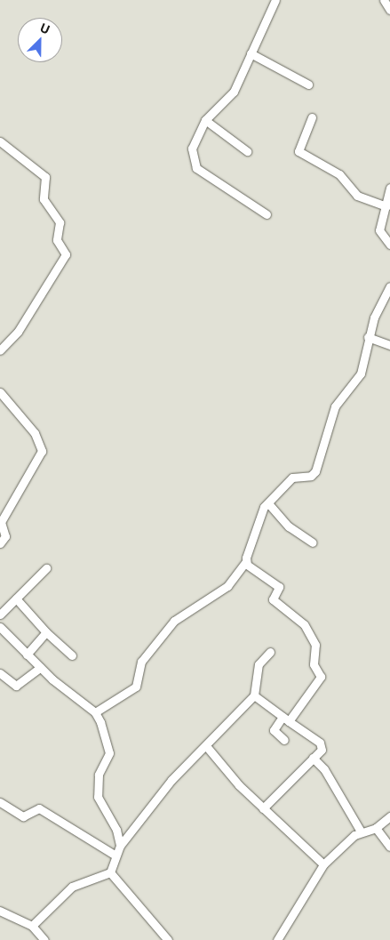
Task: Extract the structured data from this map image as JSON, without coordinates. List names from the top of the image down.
{
  "north": "top right"
}
